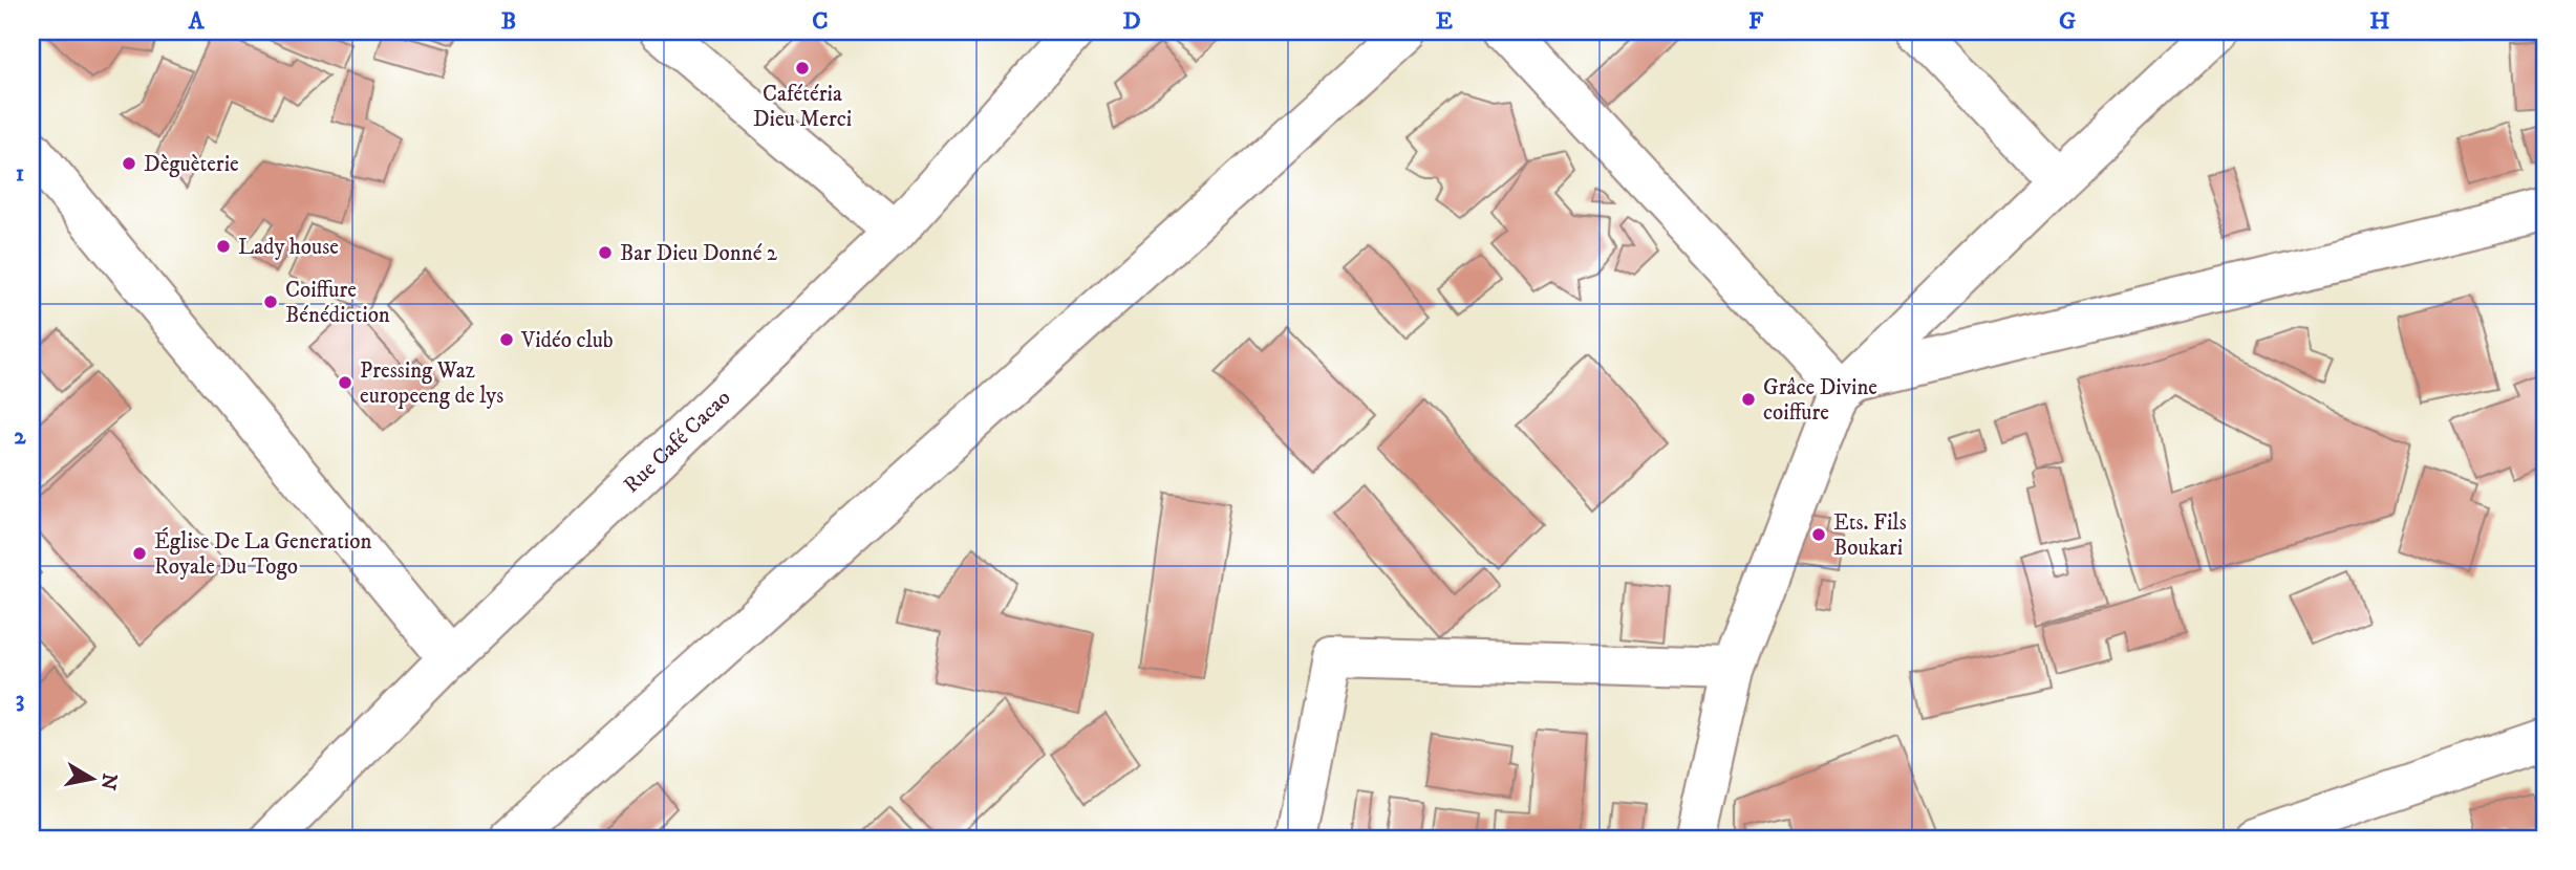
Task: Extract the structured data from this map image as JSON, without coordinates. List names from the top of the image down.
{
  "streets": {
    "street": ["Rue Café Cacao"]
  },
  "places": [
    "Cafétéria Dieu Merci",
    "Dèguèterie",
    "Lady house",
    "Bar Dieu Donné 2",
    "Coiffure Bénédiction",
    "Vidéo club",
    "Pressing Waz europeeng de lys",
    "Grâce Divine coiffure",
    "Ets. Fils Boukari",
    "Église De La Generation Royale Du Togo"
  ],
  "north": "right",
  "grid": {
    "columns": [
      "A",
      "B",
      "C",
      "D",
      "E",
      "F",
      "G",
      "H"
    ],
    "rows": ["1", "2", "3"]
  }
}
